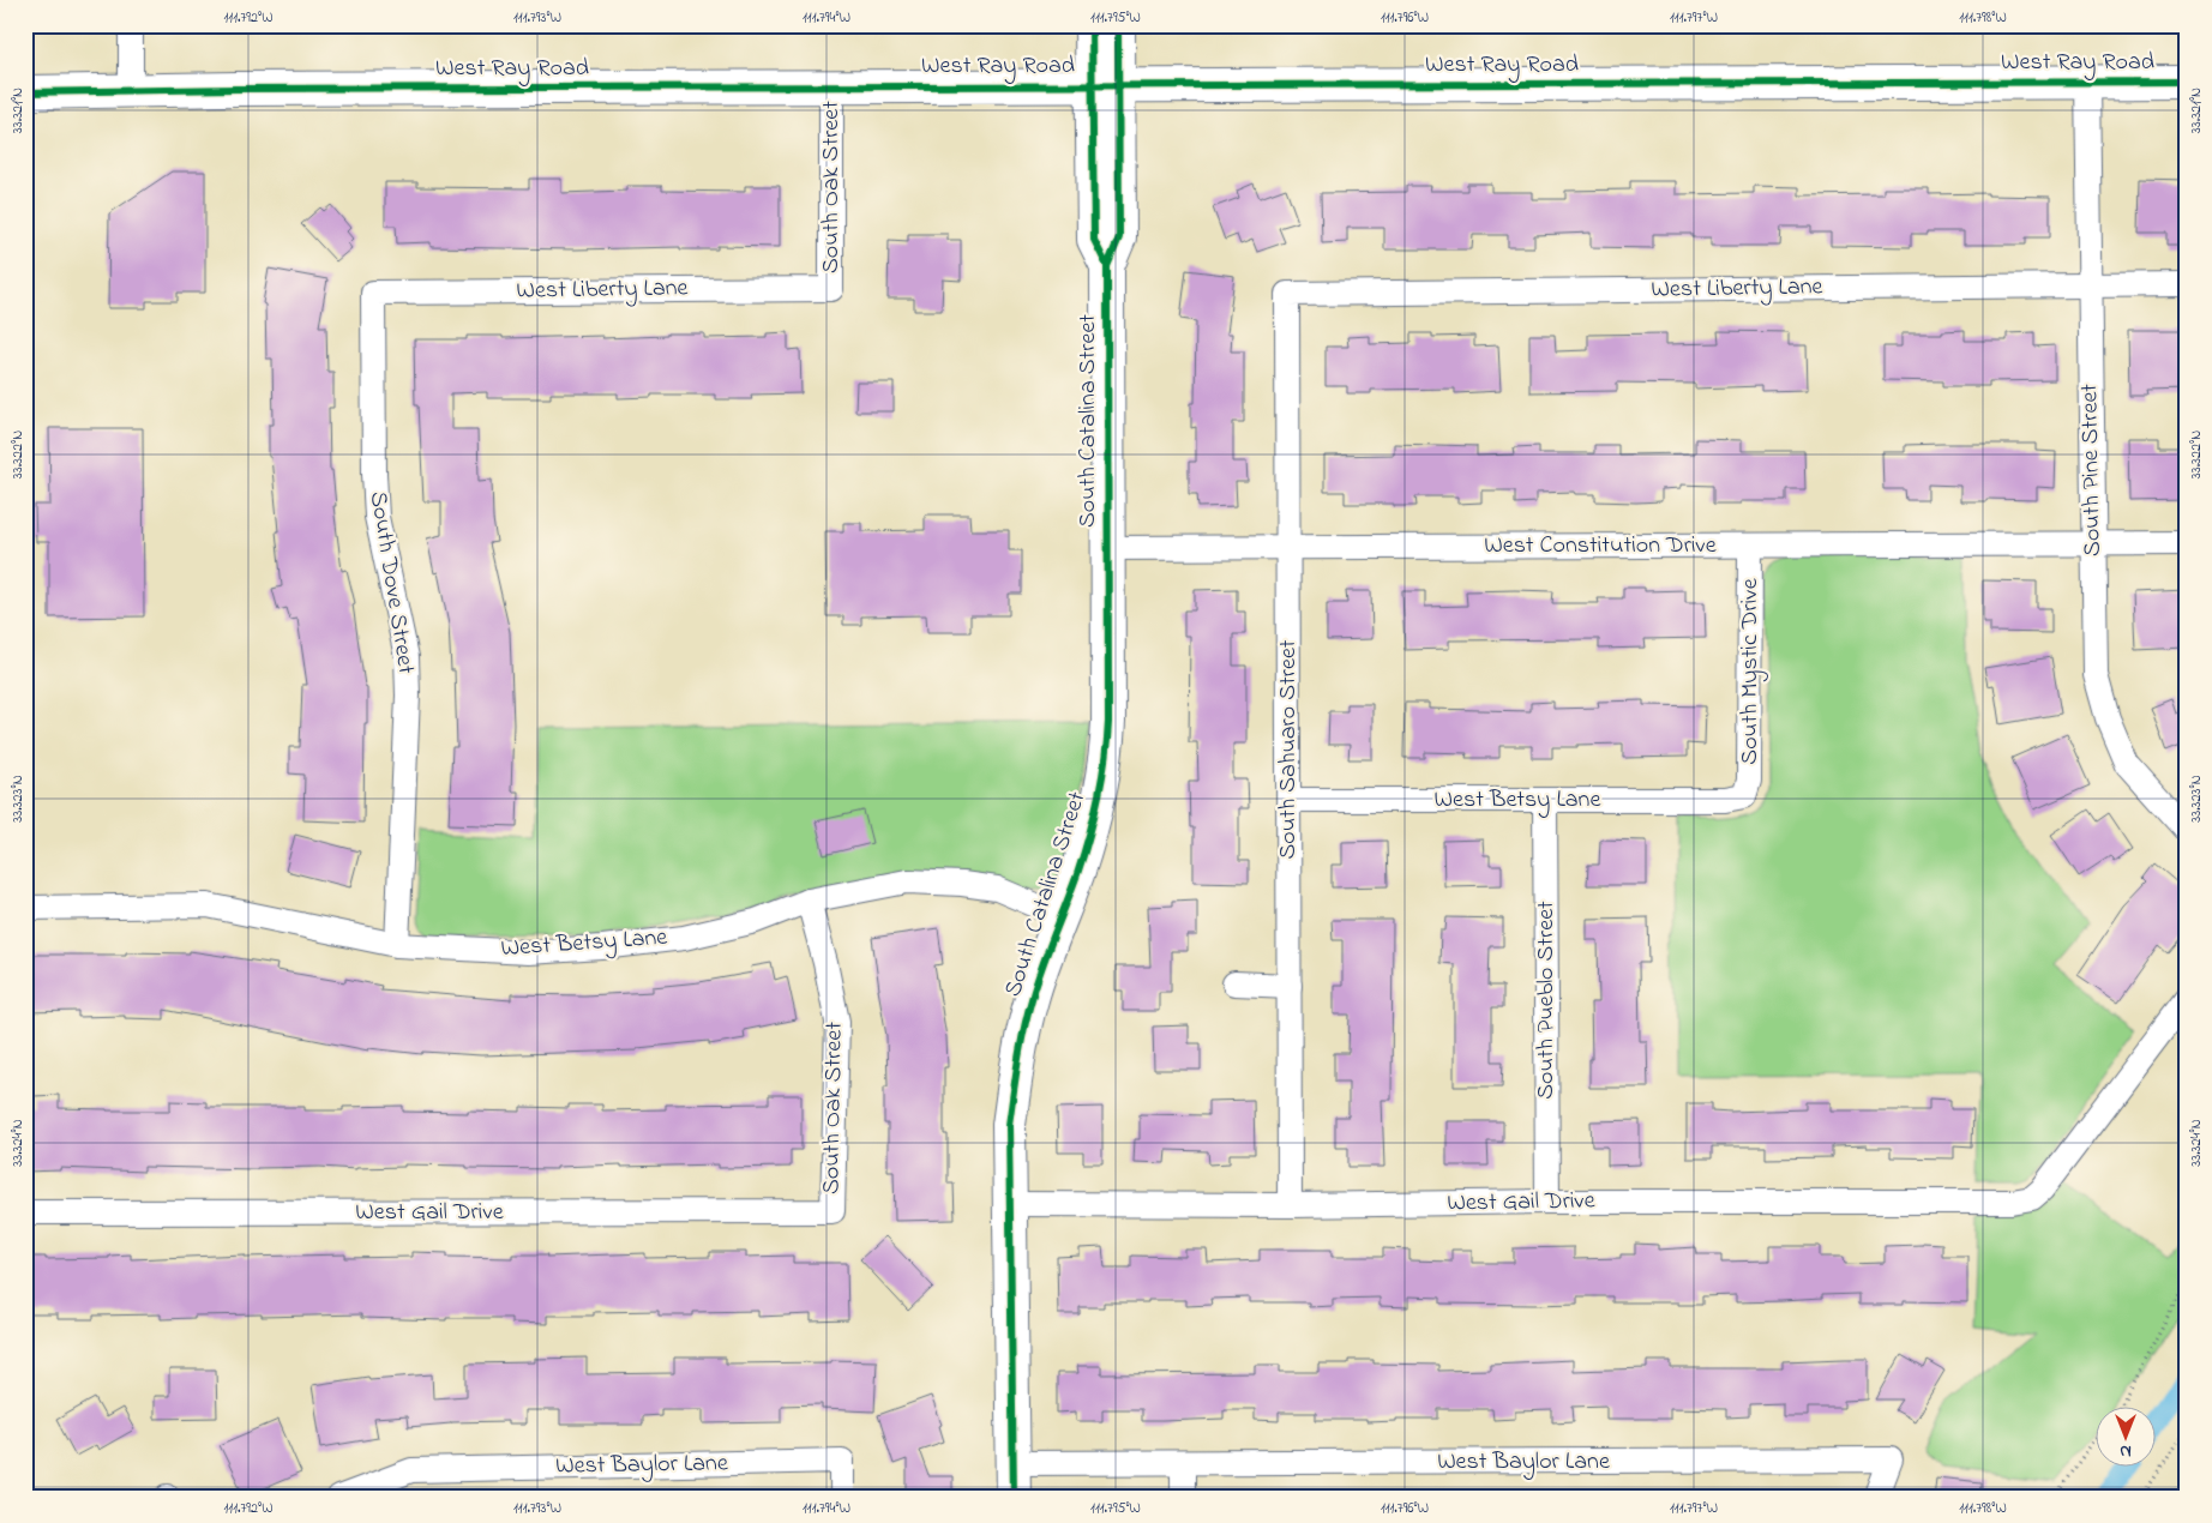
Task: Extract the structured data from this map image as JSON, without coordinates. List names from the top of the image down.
{
  "streets": {
    "main road": ["West Ray Road", "South Catalina Street"],
    "street": [
      "South Oak Street",
      "West Liberty Lane",
      "South Pine Street",
      "West Constitution Drive",
      "South Dove Street",
      "South Mystic Drive",
      "South Sahuaro Street",
      "West Betsy Lane",
      "South Pueblo Street",
      "West Gail Drive",
      "West Baylor Lane"
    ]
  },
  "crossings": [
    ["West Ray Road", "South Oak Street"],
    ["West Ray Road", "South Catalina Street"],
    ["West Ray Road", "South Pine Street"],
    ["South Oak Street", "West Liberty Lane"],
    ["South Oak Street", "West Betsy Lane"],
    ["South Oak Street", "West Gail Drive"],
    ["West Liberty Lane", "South Pine Street"],
    ["West Liberty Lane", "South Dove Street"],
    ["West Liberty Lane", "South Sahuaro Street"],
    ["South Catalina Street", "West Constitution Drive"],
    ["South Catalina Street", "West Betsy Lane"],
    ["South Catalina Street", "West Gail Drive"],
    ["South Catalina Street", "West Baylor Lane"],
    ["South Pine Street", "West Constitution Drive"],
    ["West Constitution Drive", "South Mystic Drive"],
    ["West Constitution Drive", "South Sahuaro Street"],
    ["South Dove Street", "West Betsy Lane"],
    ["South Mystic Drive", "West Betsy Lane"],
    ["South Sahuaro Street", "West Betsy Lane"],
    ["South Sahuaro Street", "West Gail Drive"],
    ["West Betsy Lane", "South Pueblo Street"],
    ["South Pueblo Street", "West Gail Drive"]
  ],
  "north": "bottom",
  "coordinates": [
    "111.792°W",
    "111.793°W",
    "111.794°W",
    "111.795°W",
    "111.796°W",
    "111.797°W",
    "111.798°W",
    "33.321°N",
    "33.322°N",
    "33.323°N",
    "33.324°N"
  ]
}
